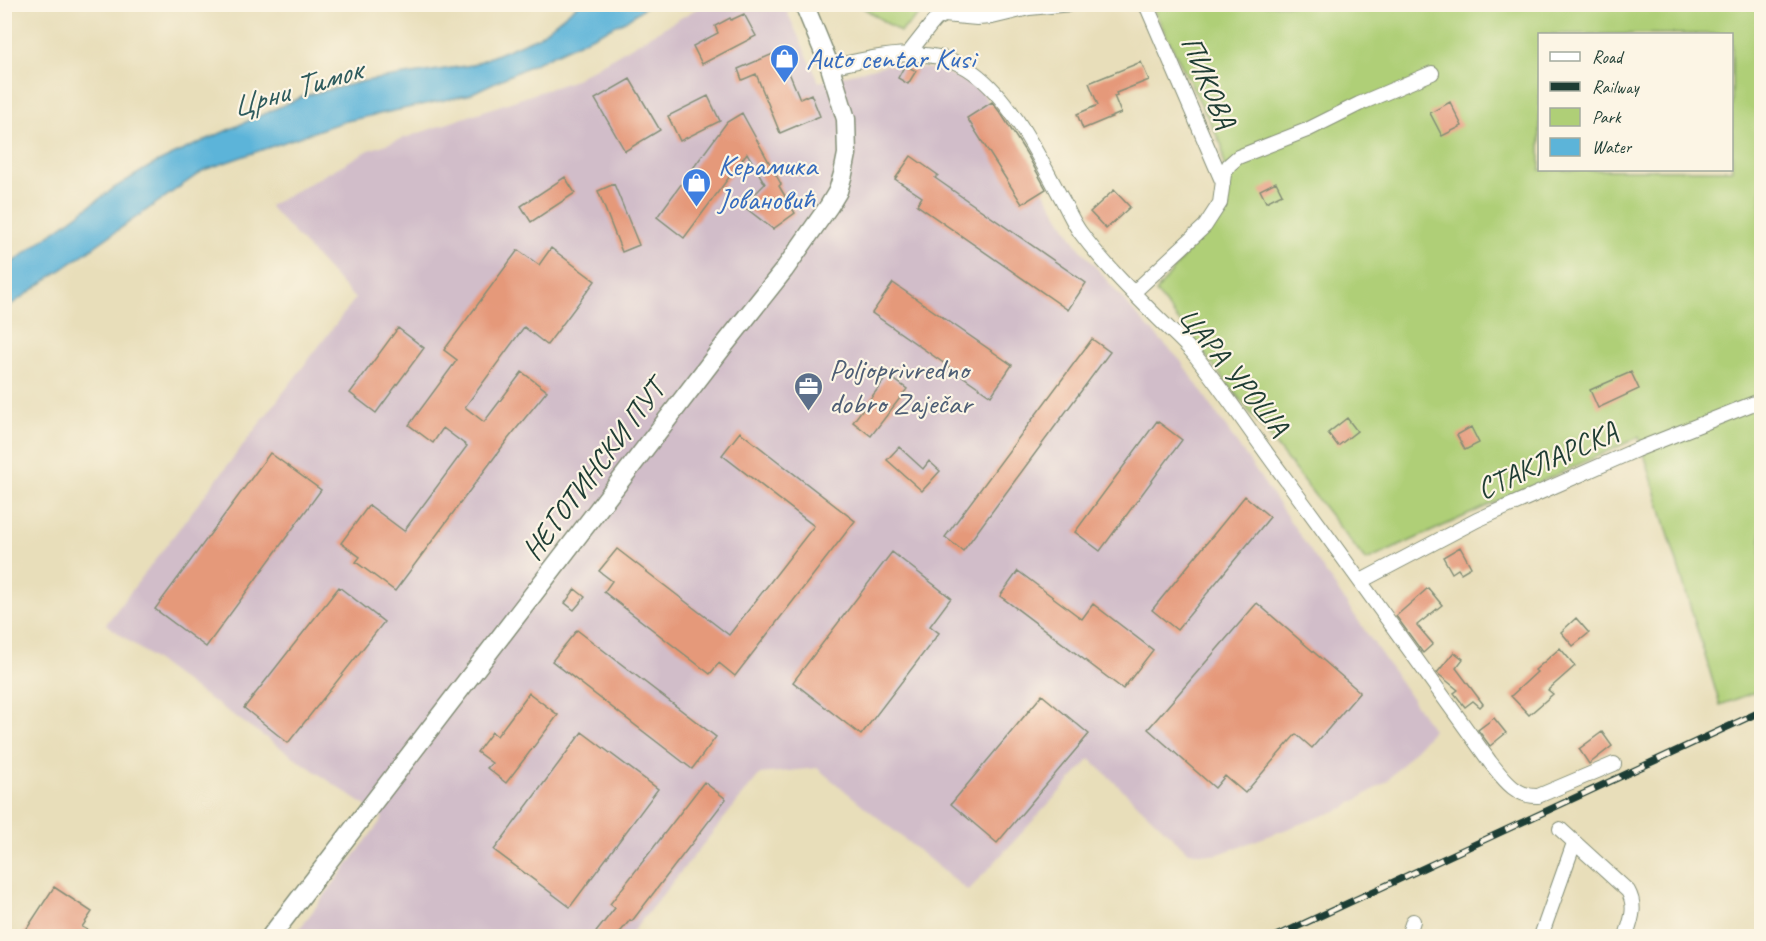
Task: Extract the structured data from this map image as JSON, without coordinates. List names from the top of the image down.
{
  "streets": {
    "street": [
      "ПИКОВА",
      "ЦАРА УРОША",
      "СТАКЛАРСКА",
      "НЕГОТИНСКИ ПУТ"
    ]
  },
  "crossings": [
    ["ЦАРА УРОША", "СТАКЛАРСКА"],
    ["ЦАРА УРОША", "НЕГОТИНСКИ ПУТ"]
  ],
  "water": ["Црни Тимок"],
  "places": {
    "shop": ["Auto centar Kusi", "Керамика Јовановић"],
    "office": ["Poljoprivredno dobro Zaječar"]
  },
  "legend": [
    "Road",
    "Railway",
    "Park",
    "Water"
  ]
}
